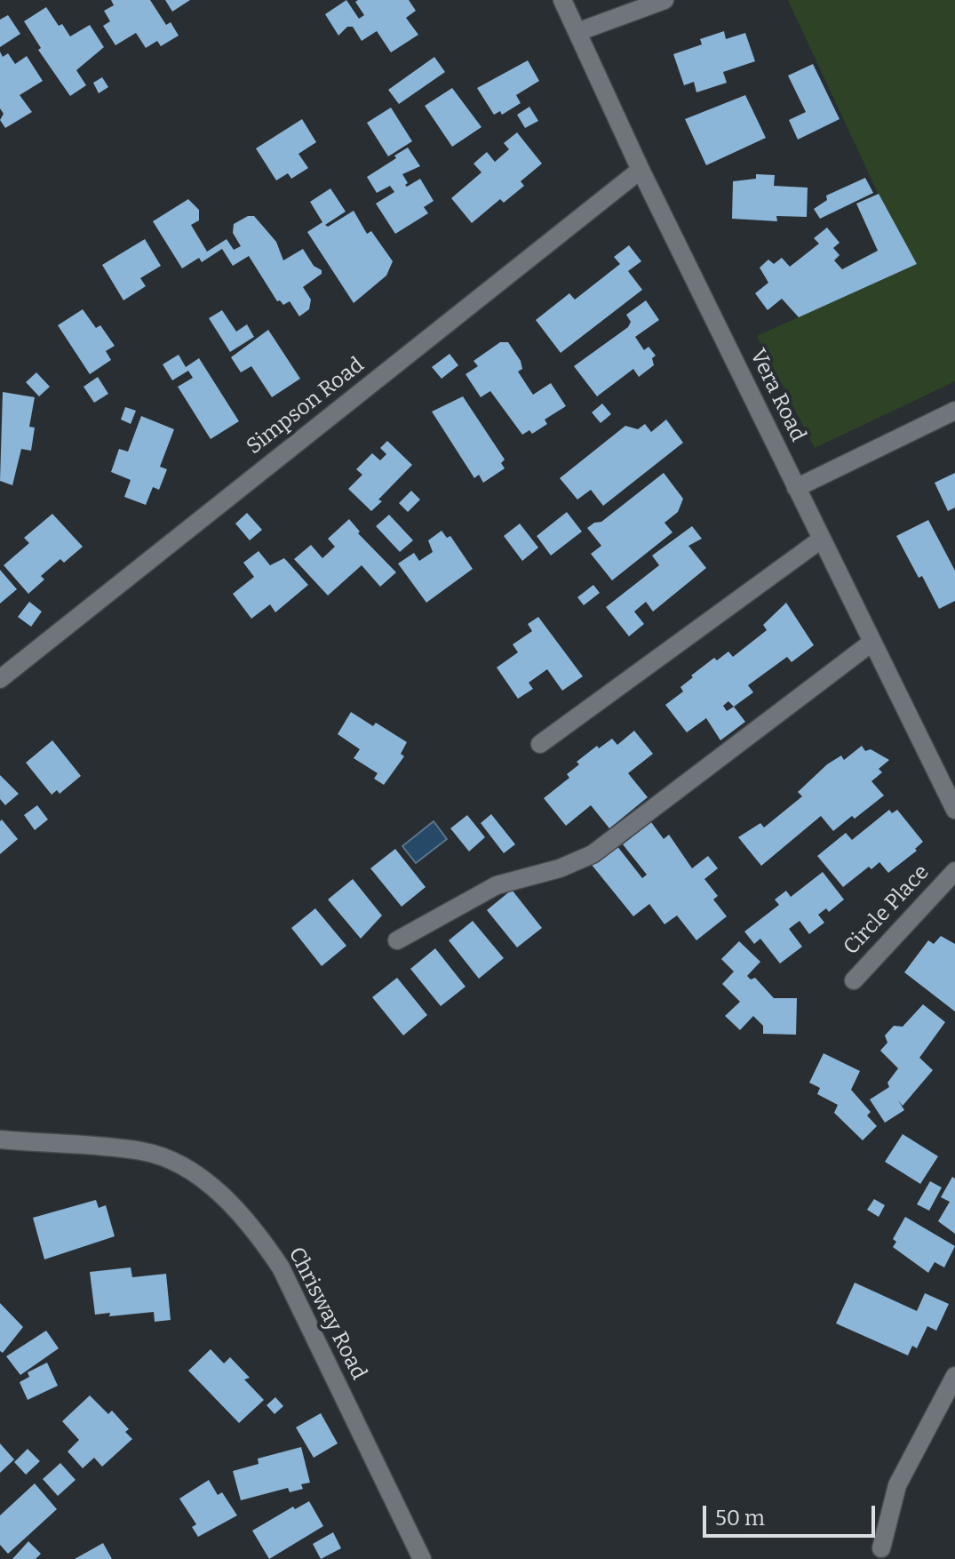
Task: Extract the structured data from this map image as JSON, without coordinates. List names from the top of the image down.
{
  "streets": {
    "street": [
      "Vera Road",
      "Simpson Road",
      "Circle Place",
      "Chrisway Road"
    ]
  },
  "crossings": [
    ["Vera Road", "Simpson Road"]
  ],
  "scale_bar": "50 m"
}
